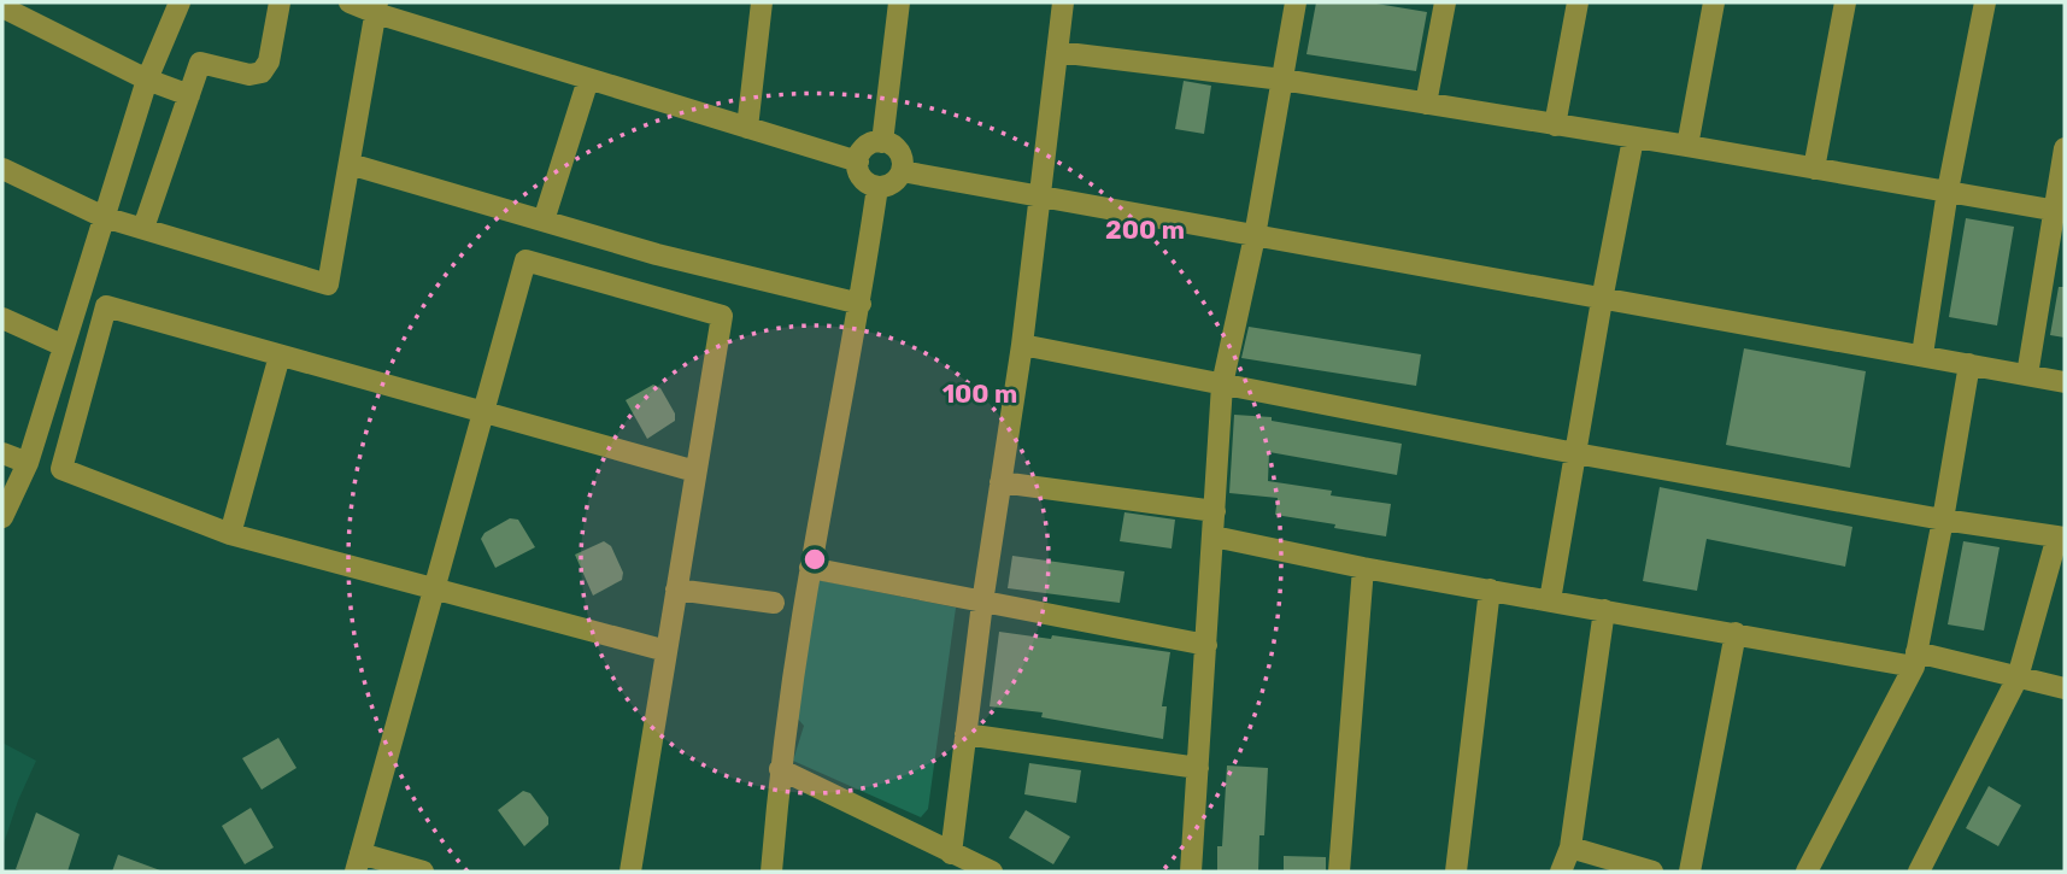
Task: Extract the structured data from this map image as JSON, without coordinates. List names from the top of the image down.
{
  "rings": ["200 m", "100 m"]
}
